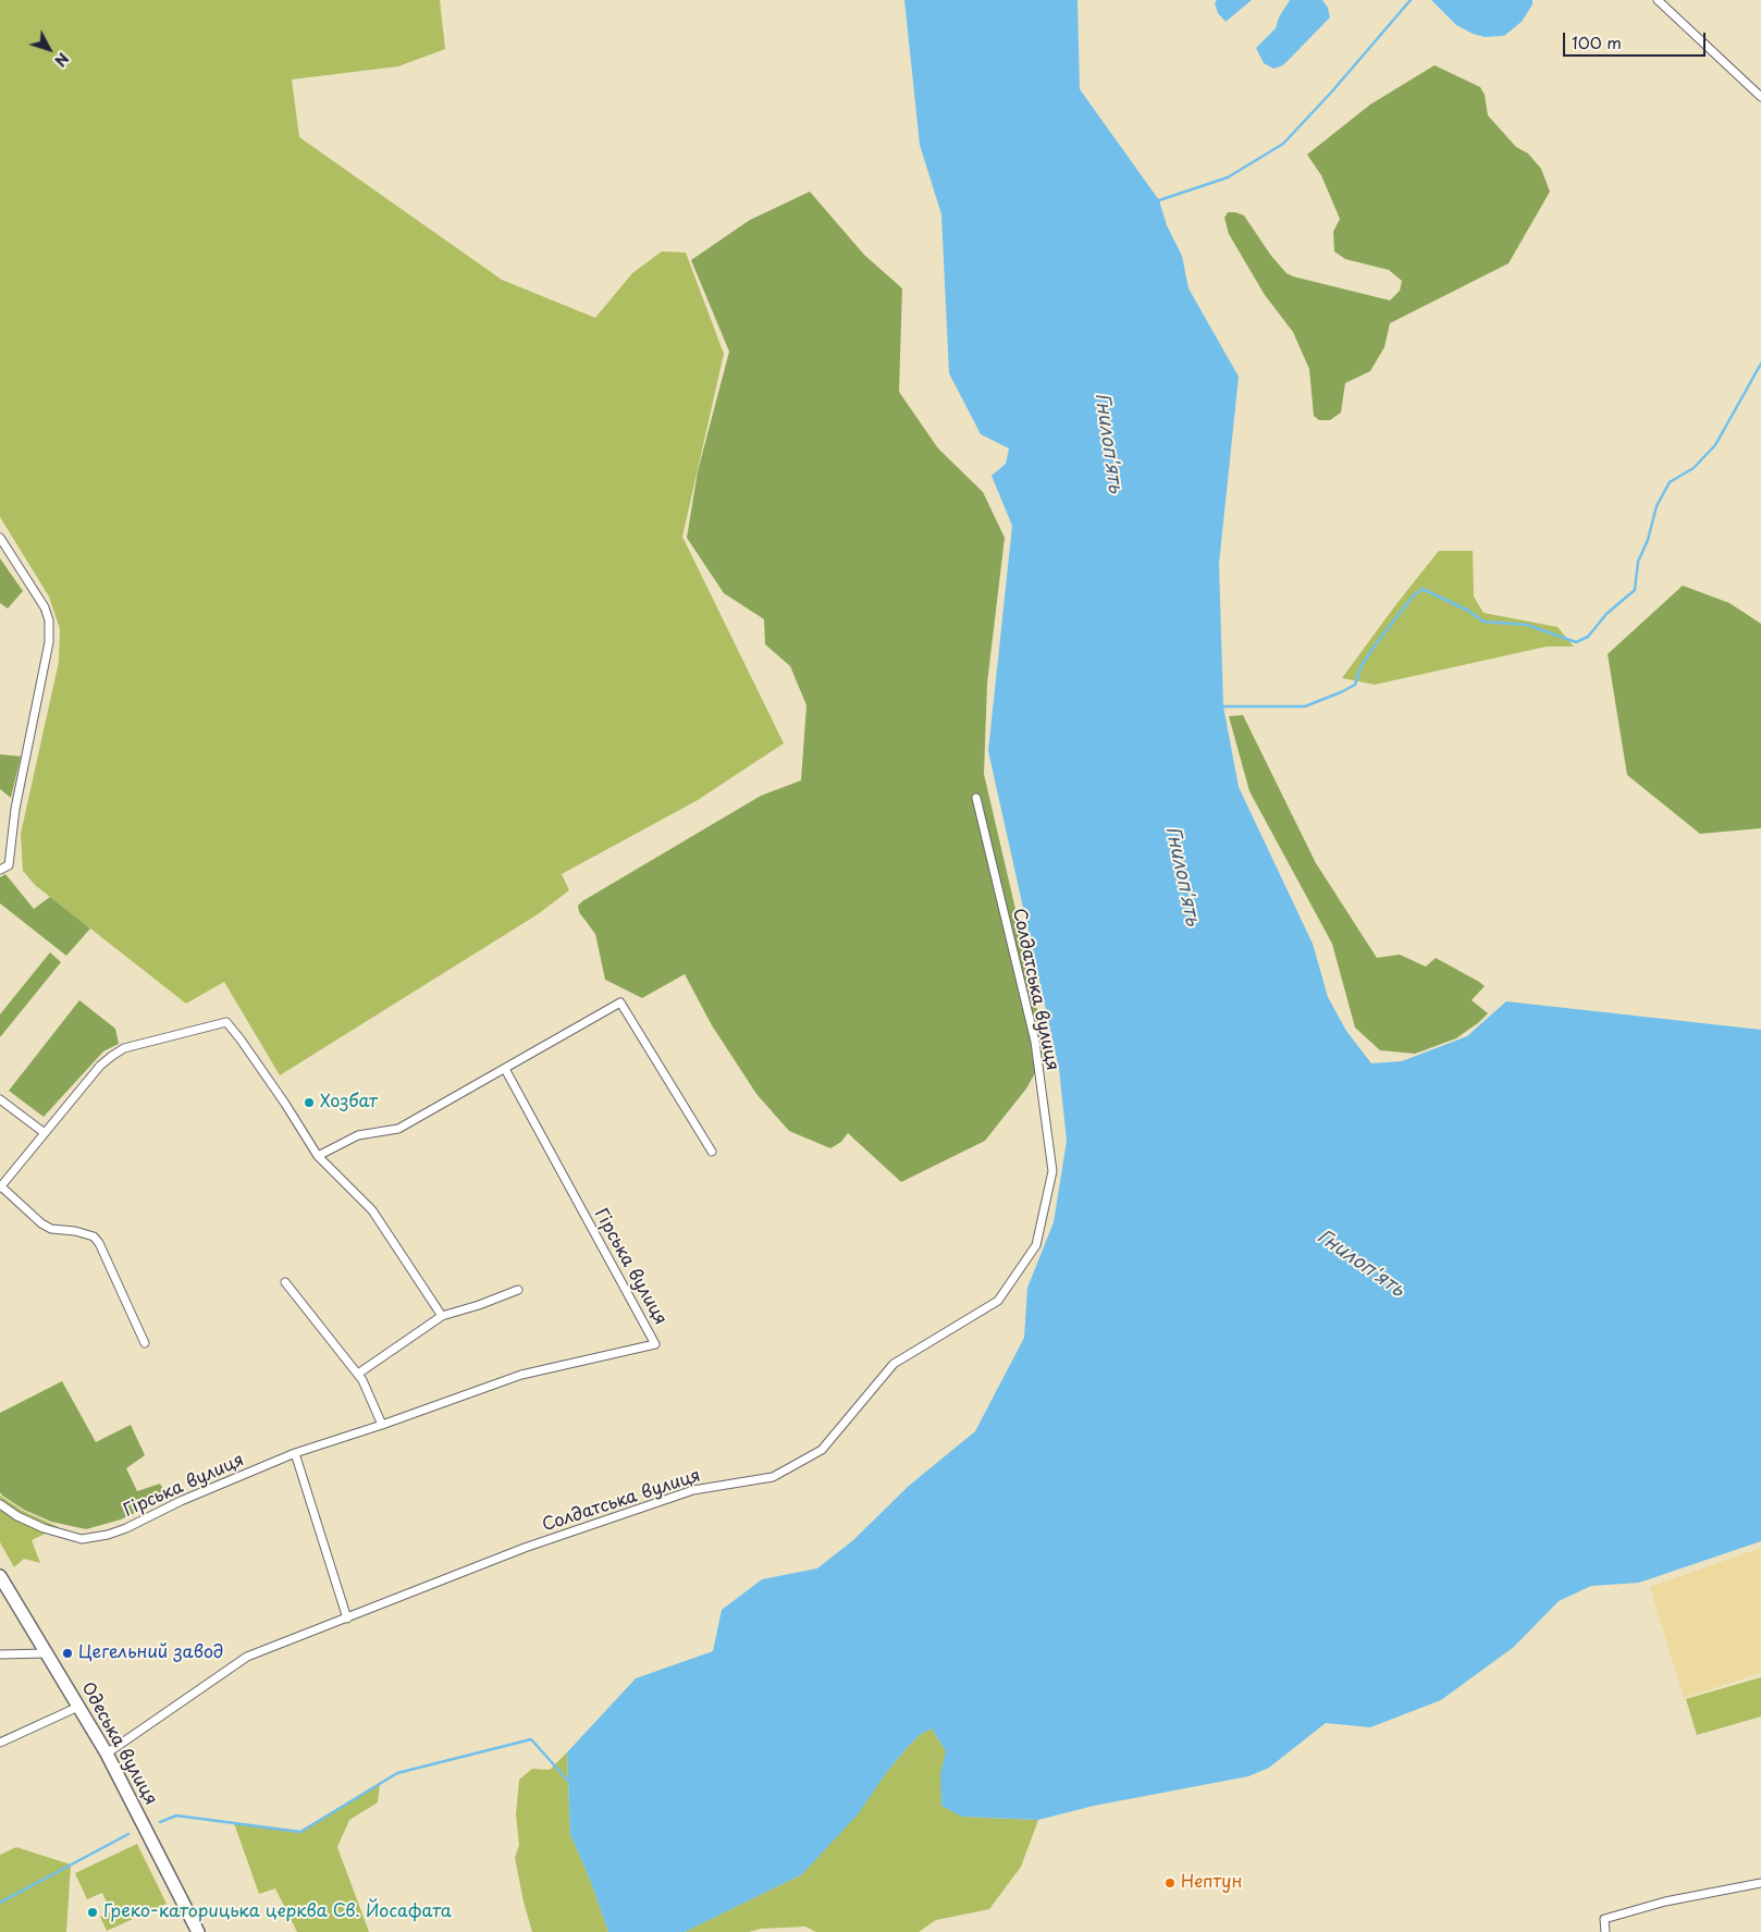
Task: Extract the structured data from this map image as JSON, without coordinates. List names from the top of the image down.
{
  "streets": {
    "main road": ["Одеська вулиця"],
    "street": ["Солдатська вулиця", "Гірська вулиця"]
  },
  "crossings": [
    ["Солдатська вулиця", "Одеська вулиця"]
  ],
  "water": ["Гнилоп'ять"],
  "places": [
    "Хозбат",
    "Цегельний завод",
    "Нептун",
    "Греко-каторицька церква Св. Йосафата"
  ],
  "scale_bar": "100 m",
  "north": "bottom right"
}
